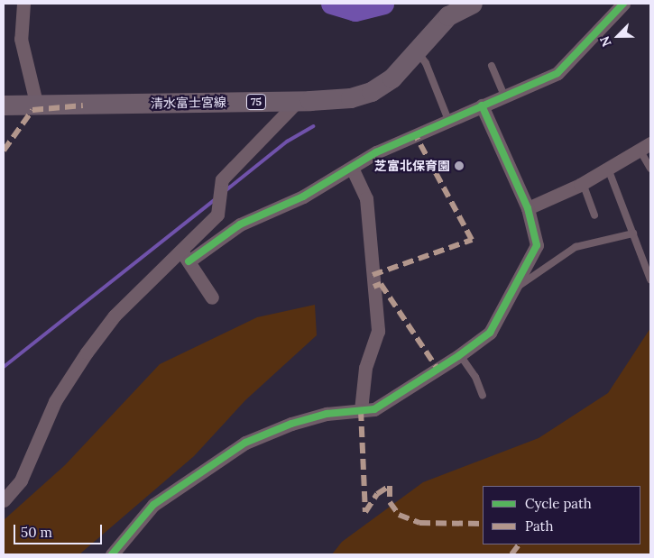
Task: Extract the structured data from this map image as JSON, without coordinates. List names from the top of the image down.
{
  "streets": {
    "main road": ["75", "清水富士宮線"]
  },
  "places": ["芝富北保育園"],
  "legend": ["Cycle path", "Path"],
  "scale_bar": "50 m",
  "north": "bottom left"
}
